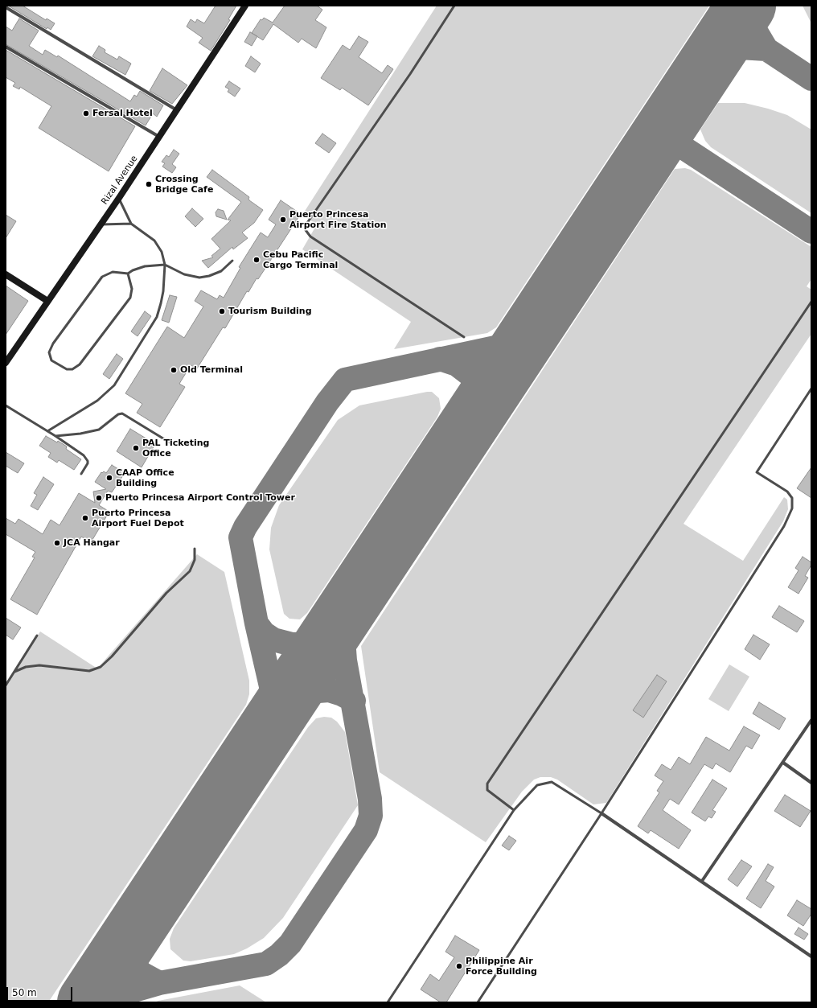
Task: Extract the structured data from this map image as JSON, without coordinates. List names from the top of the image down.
{
  "streets": {
    "street": ["Rizal Avenue"]
  },
  "places": [
    "Fersal Hotel",
    "Crossing Bridge Cafe",
    "Puerto Princesa Airport Fire Station",
    "Cebu Pacific Cargo Terminal",
    "Tourism Building",
    "Old Terminal",
    "PAL Ticketing Office",
    "CAAP Office Building",
    "Puerto Princesa Airport Control Tower",
    "Puerto Princesa Airport Fuel Depot",
    "JCA Hangar",
    "Philippine Air Force Building"
  ],
  "scale_bar": "50 m"
}
